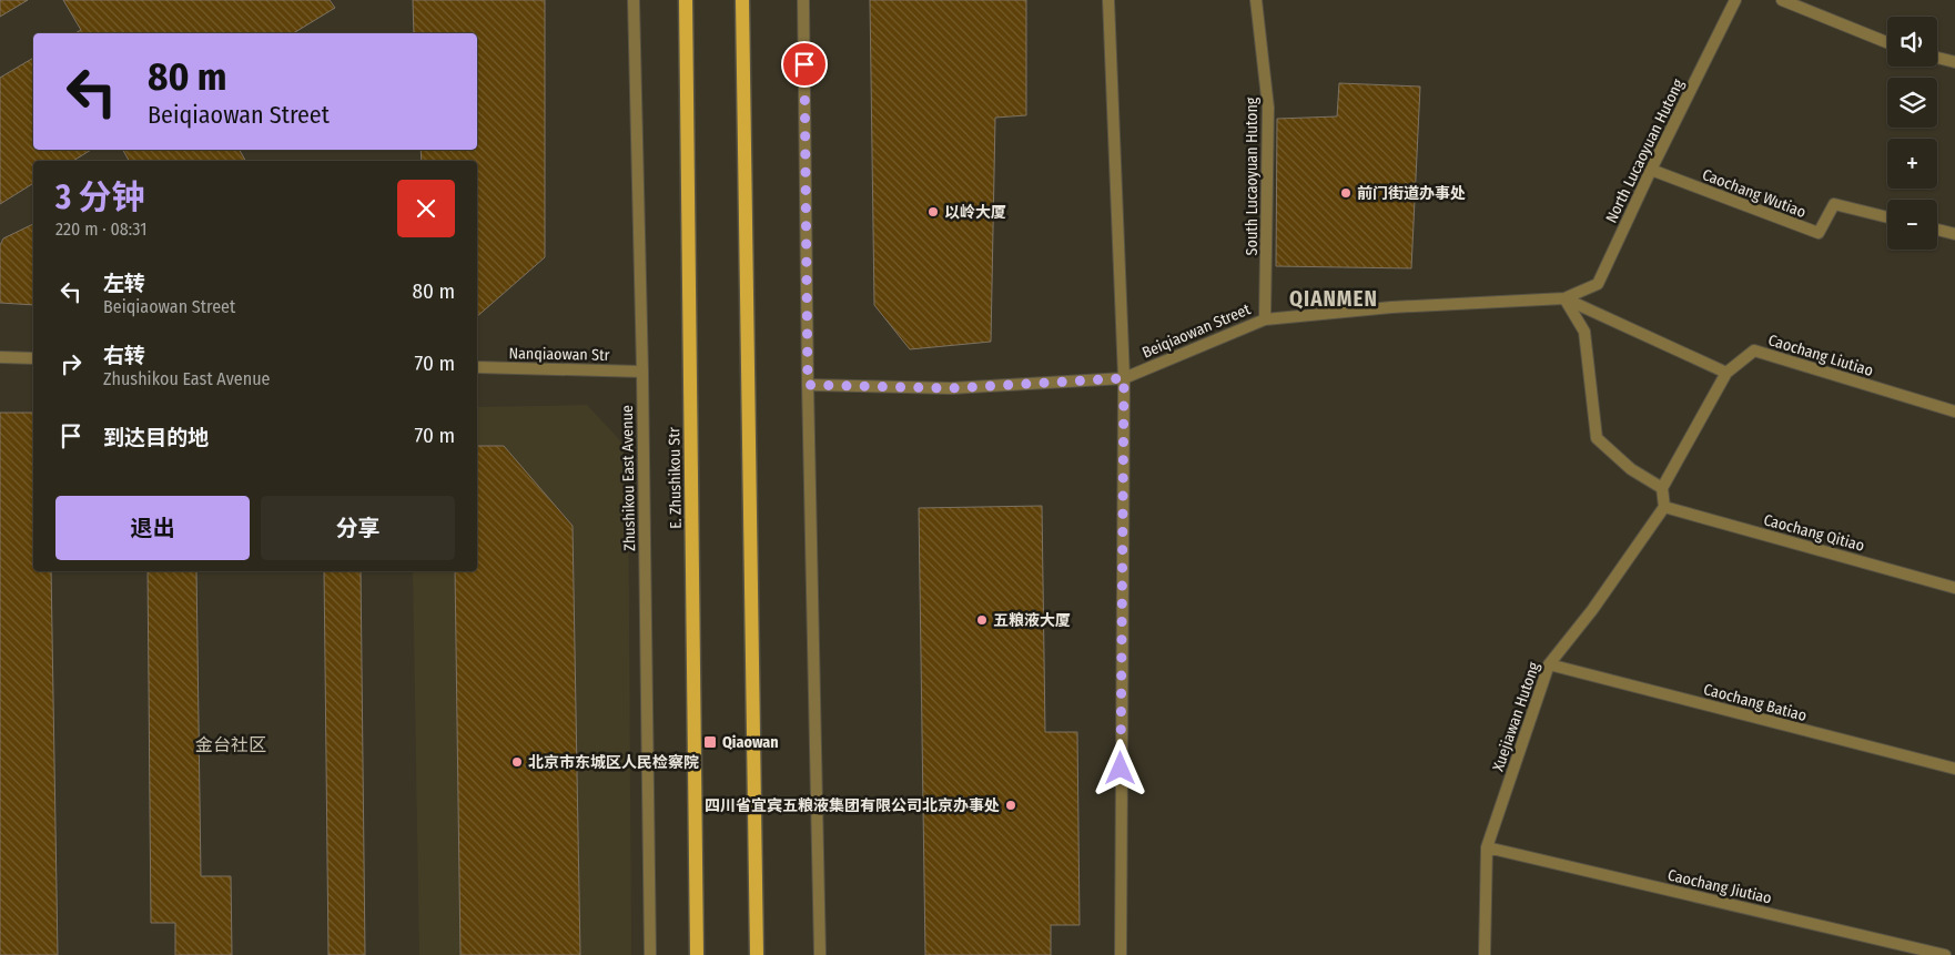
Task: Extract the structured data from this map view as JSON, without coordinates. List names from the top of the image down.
{
  "streets": {
    "main road": ["E. Zhushikou Str"],
    "street": [
      "North Lucaoyuan Hutong",
      "South Lucaoyuan Hutong",
      "Caochang Wutiao",
      "Beiqiaowan Street",
      "Nanqiaowan Str",
      "Caochang Liutiao",
      "Zhushikou East Avenue",
      "Caochang Qitiao",
      "Caochang Batiao",
      "Xuejiawan Hutong",
      "Caochang Jiutiao"
    ]
  },
  "crossings": [
    ["North Lucaoyuan Hutong", "Caochang Wutiao"],
    ["North Lucaoyuan Hutong", "Beiqiaowan Street"],
    ["South Lucaoyuan Hutong", "Beiqiaowan Street"],
    ["Nanqiaowan Str", "Zhushikou East Avenue"],
    ["Caochang Qitiao", "Xuejiawan Hutong"],
    ["Caochang Batiao", "Xuejiawan Hutong"],
    ["Xuejiawan Hutong", "Caochang Jiutiao"]
  ],
  "districts": ["QIANMEN", "金台社区"],
  "places": {
    "other": [
      "前门街道办事处",
      "以岭大厦",
      "五粮液大厦",
      "北京市东城区人民检察院",
      "四川省宜宾五粮液集团有限公司北京办事处"
    ],
    "transit": ["Qiaowan"]
  },
  "page": {
    "map_buttons": ["+", "−"],
    "turn": ["80 m", "Beiqiaowan Street"],
    "heading": ["3 分钟", "220 m · 08:31"],
    "list": [
      {
        "name": "左转",
        "note": "Beiqiaowan Street",
        "value": "80 m"
      },
      {
        "name": "右转",
        "note": "Zhushikou East Avenue",
        "value": "70 m"
      },
      {
        "name": "到达目的地",
        "value": "70 m"
      }
    ],
    "buttons": ["退出", "分享"]
  }
}
